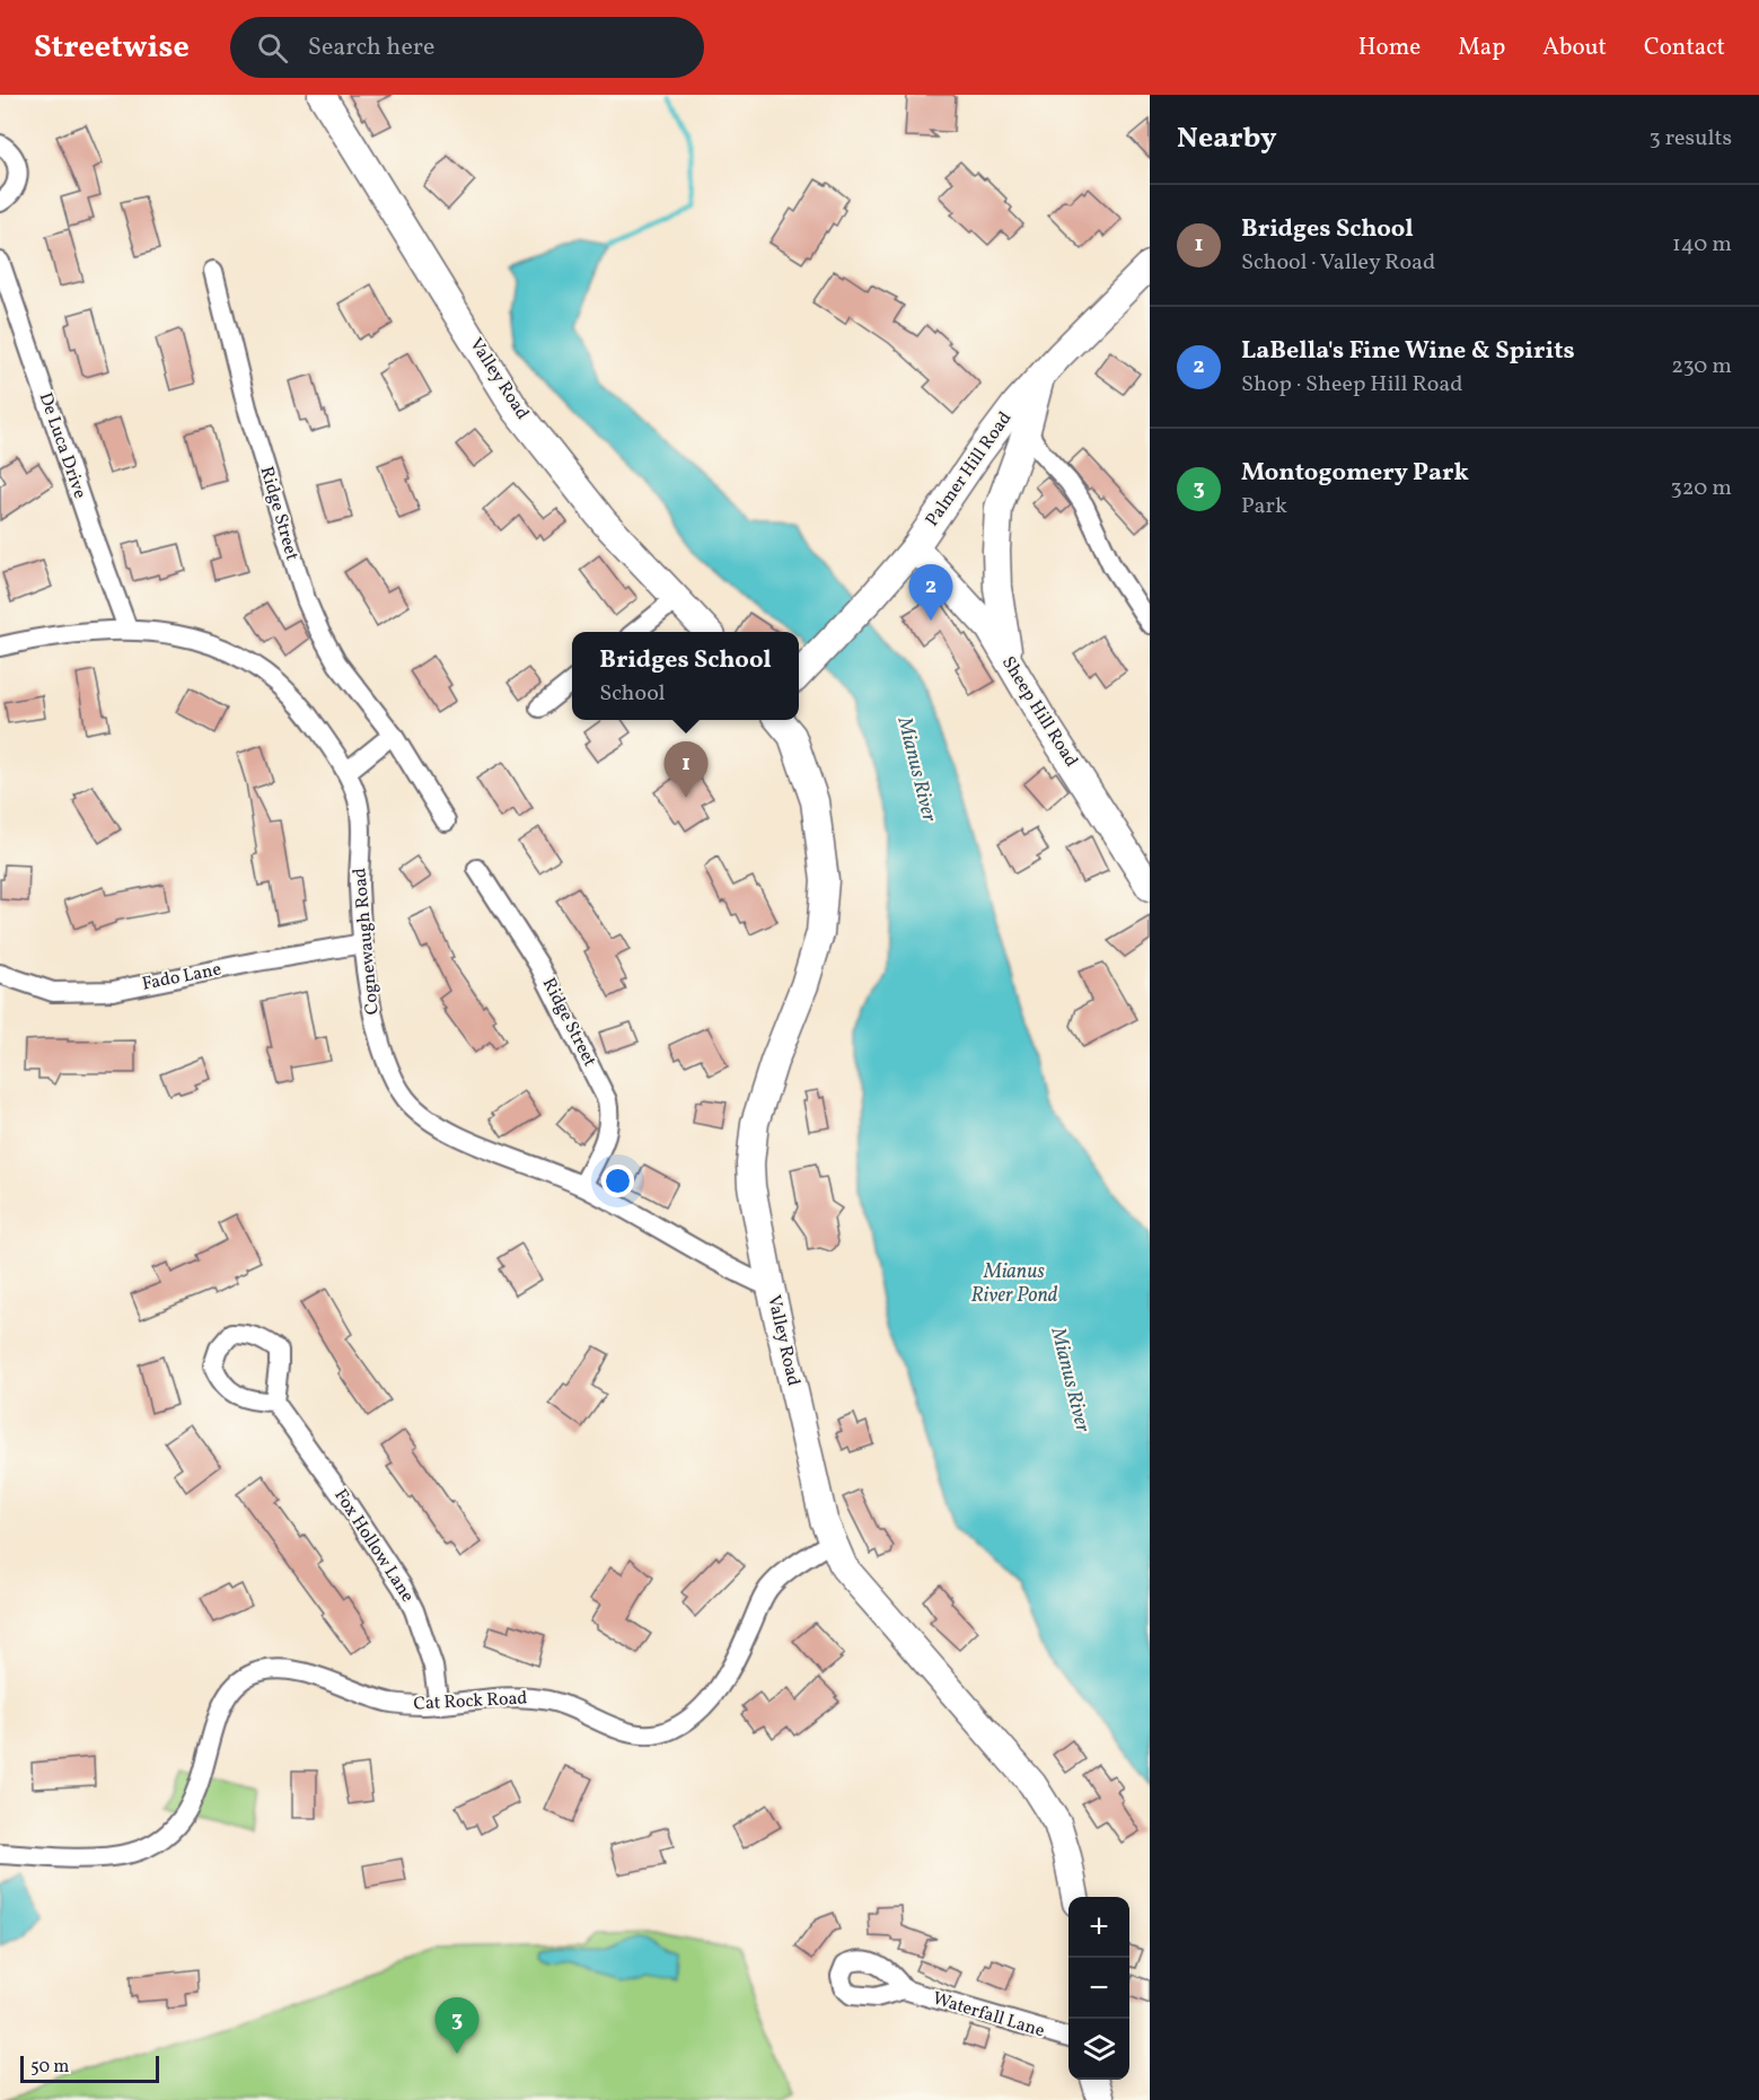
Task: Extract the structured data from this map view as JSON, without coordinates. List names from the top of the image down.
{
  "streets": {
    "main road": ["Valley Road", "Palmer Hill Road", "Sheep Hill Road"],
    "street": [
      "De Luca Drive",
      "Ridge Street",
      "Cognewaugh Road",
      "Fado Lane",
      "Fox Hollow Lane",
      "Cat Rock Road",
      "Waterfall Lane"
    ]
  },
  "crossings": [
    ["Valley Road", "Cognewaugh Road"],
    ["Valley Road", "Cat Rock Road"],
    ["De Luca Drive", "Cognewaugh Road"],
    ["Palmer Hill Road", "Sheep Hill Road"],
    ["Ridge Street", "Cognewaugh Road"],
    ["Cognewaugh Road", "Fado Lane"],
    ["Fox Hollow Lane", "Cat Rock Road"]
  ],
  "water": ["Mianus River", "Mianus River Pond"],
  "scale_bar": "50 m",
  "page": {
    "header": "Streetwise",
    "search": "Search here",
    "nav": [
      "Home",
      "Map",
      "About",
      "Contact"
    ],
    "heading": ["Nearby", "3 results"],
    "list": [
      {
        "mark": "1",
        "name": "Bridges School",
        "note": "School · Valley Road",
        "value": "140 m"
      },
      {
        "mark": "2",
        "name": "LaBella's Fine Wine & Spirits",
        "note": "Shop · Sheep Hill Road",
        "value": "230 m"
      },
      {
        "mark": "3",
        "name": "Montogomery Park",
        "note": "Park",
        "value": "320 m"
      }
    ],
    "pins": ["2", "1", "3"],
    "popup": ["Bridges School", "School"],
    "map_buttons": ["+", "−"],
    "scale": "50 m"
  }
}
